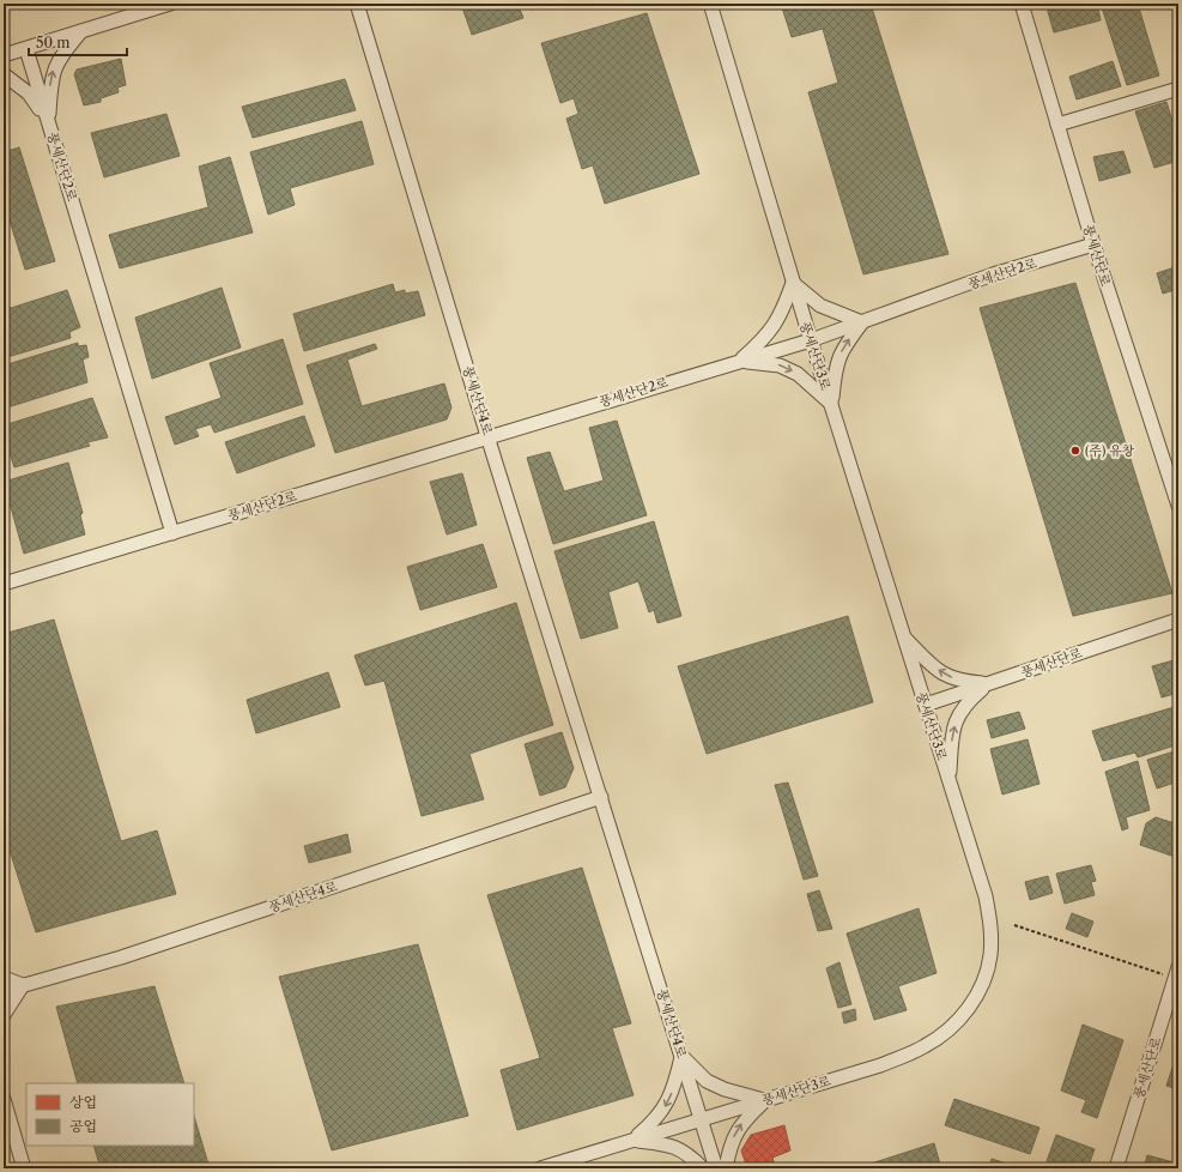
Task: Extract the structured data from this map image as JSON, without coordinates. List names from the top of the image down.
{
  "streets": {
    "street": [
      "풍세산단2로",
      "풍세산단로",
      "풍세산단3로",
      "풍세산단4로"
    ]
  },
  "crossings": [
    ["풍세산단2로", "풍세산단로"],
    ["풍세산단2로", "풍세산단3로"],
    ["풍세산단2로", "풍세산단4로"],
    ["풍세산단로", "풍세산단3로"],
    ["풍세산단3로", "풍세산단4로"]
  ],
  "places": ["(주) 유창"],
  "legend": ["상업", "공업"],
  "scale_bar": "50 m"
}
